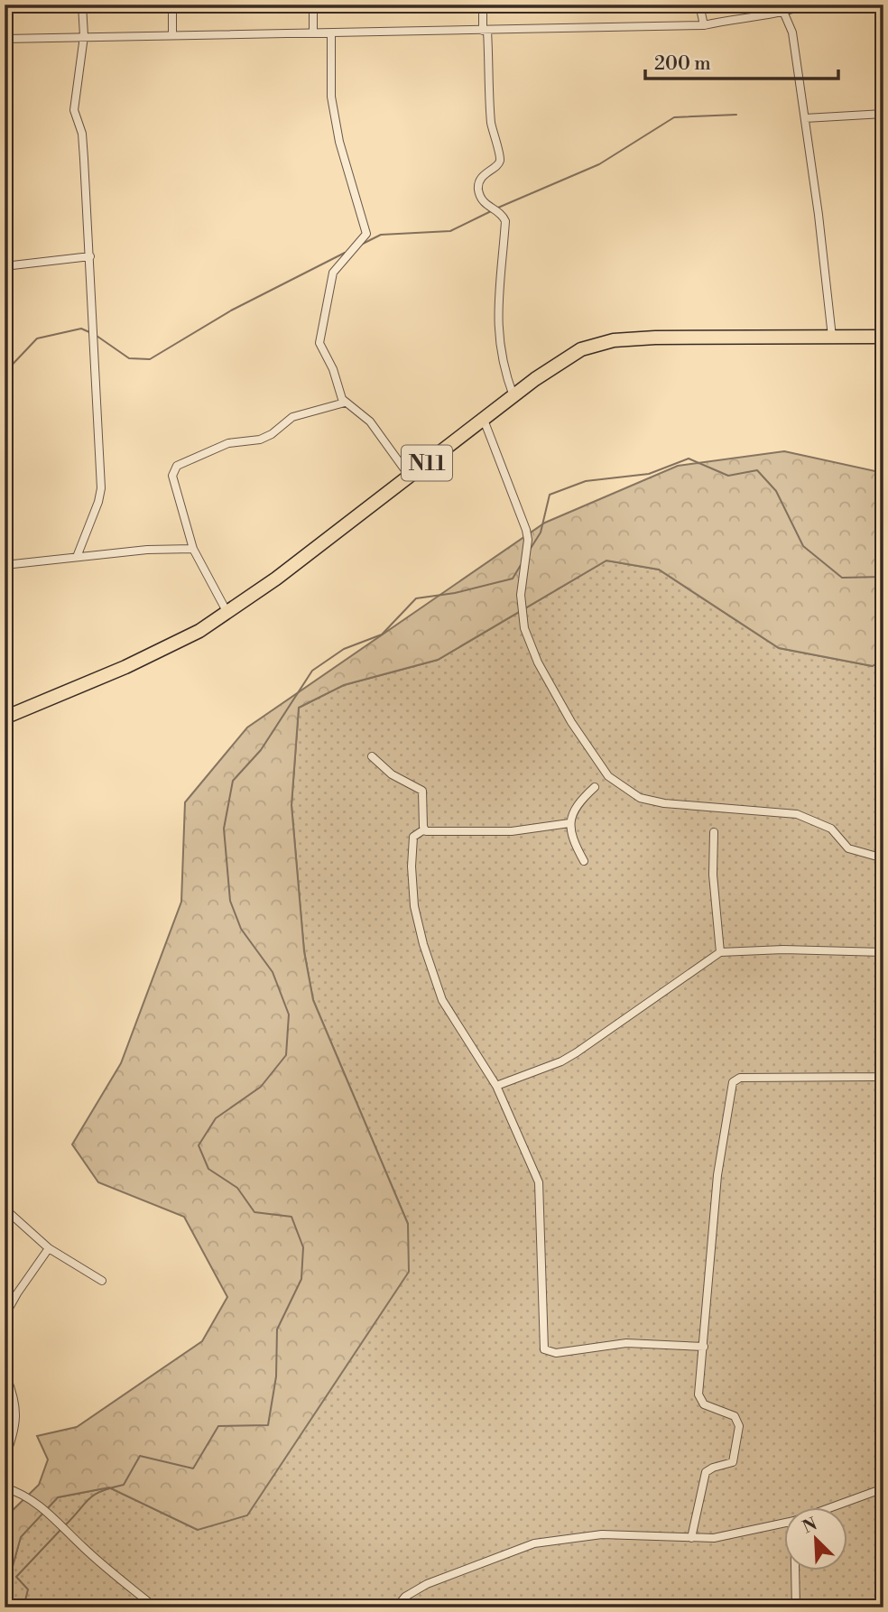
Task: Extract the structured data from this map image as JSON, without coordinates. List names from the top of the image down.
{
  "streets": {
    "highway": ["N11"]
  },
  "scale_bar": "200 m",
  "north": "top left"
}
